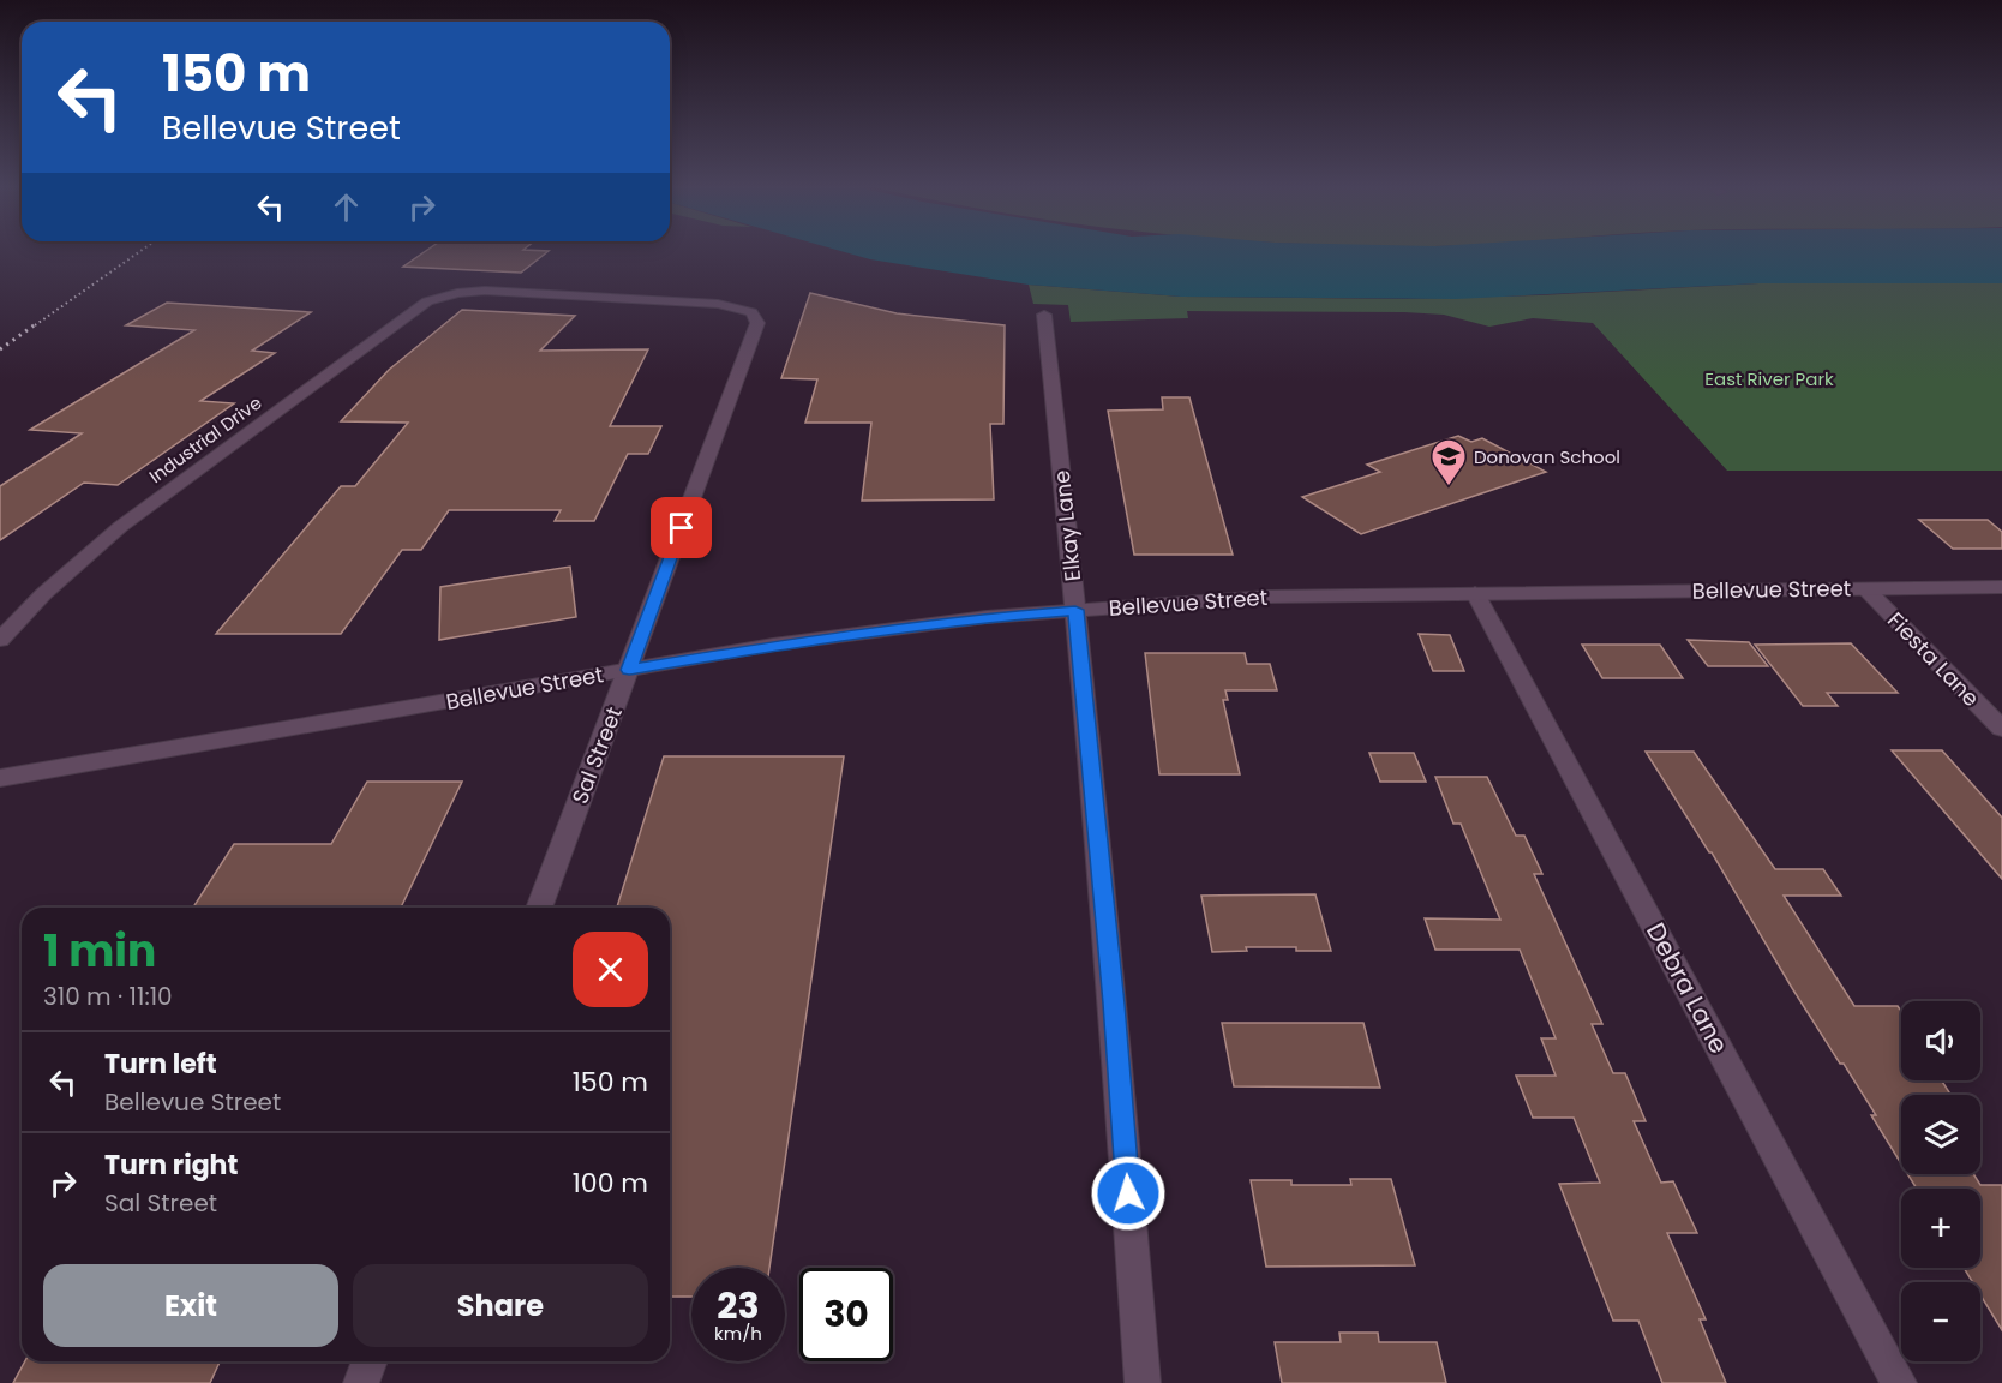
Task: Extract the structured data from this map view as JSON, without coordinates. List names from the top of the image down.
{
  "streets": {
    "street": [
      "Industrial Drive",
      "Elkay Lane",
      "Bellevue Street",
      "Fiesta Lane",
      "Sal Street",
      "Debra Lane"
    ]
  },
  "crossings": [
    ["Industrial Drive", "Sal Street"],
    ["Elkay Lane", "Bellevue Street"],
    ["Bellevue Street", "Fiesta Lane"],
    ["Bellevue Street", "Sal Street"],
    ["Bellevue Street", "Debra Lane"]
  ],
  "parks": ["East River Park"],
  "places": {
    "school or university": ["Donovan School"]
  },
  "page": {
    "turn": ["150 m", "Bellevue Street"],
    "heading": ["1 min", "310 m · 11:10"],
    "map_buttons": ["+", "−"],
    "list": [
      {
        "name": "Turn left",
        "note": "Bellevue Street",
        "value": "150 m"
      },
      {
        "name": "Turn right",
        "note": "Sal Street",
        "value": "100 m"
      }
    ],
    "buttons": ["Exit", "Share"],
    "speed": "23 km/h",
    "limit": "30"
  }
}
